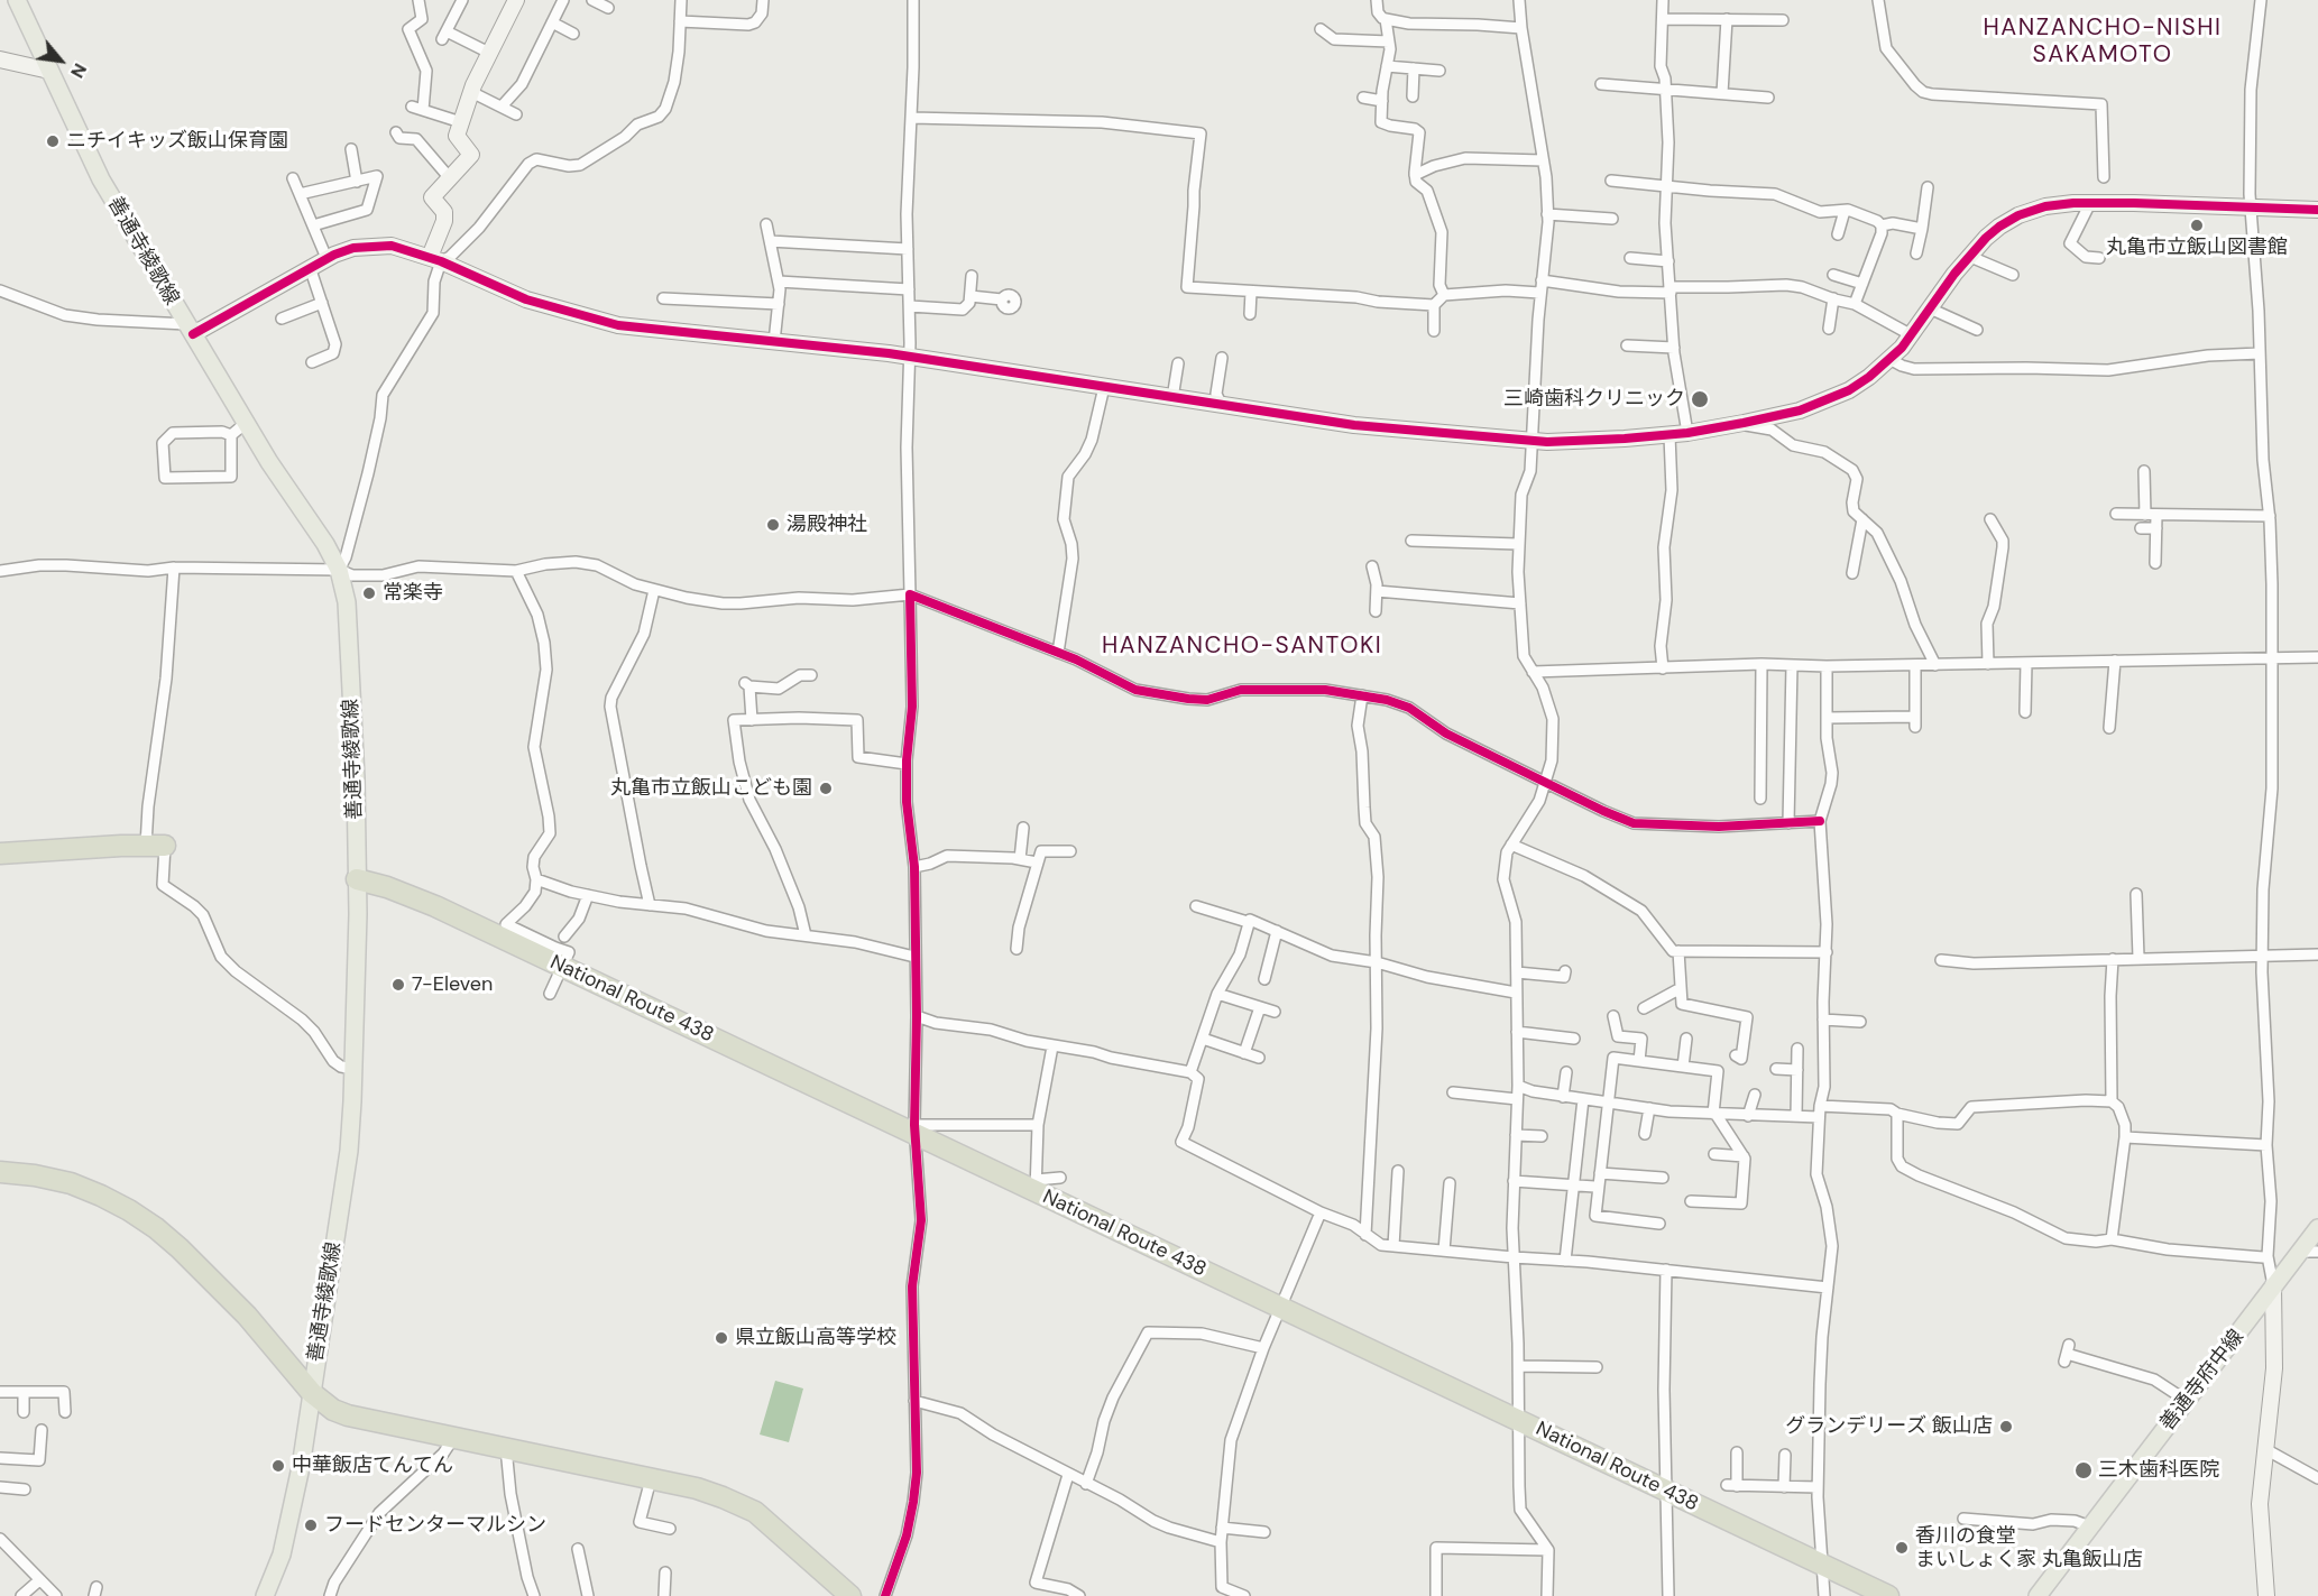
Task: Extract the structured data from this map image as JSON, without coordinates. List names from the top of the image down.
{
  "streets": {
    "highway": ["National Route 438"],
    "main road": ["善通寺綾歌線", "善通寺府中線"]
  },
  "crossings": [
    ["善通寺綾歌線", "National Route 438"]
  ],
  "districts": ["HANZANCHO-NISHI SAKAMOTO", "HANZANCHO-SANTOKI"],
  "places": [
    "ニチイキッズ飯山保育園",
    "丸亀市立飯山図書館",
    "三崎歯科クリニック",
    "湯殿神社",
    "常楽寺",
    "丸亀市立飯山こども園",
    "7-Eleven",
    "県立飯山高等学校",
    "グランデリーズ 飯山店",
    "中華飯店てんてん",
    "三木歯科医院",
    "フードセンターマルシン",
    "香川の食堂 まいしょく家 丸亀飯山店"
  ],
  "north": "bottom right"
}
